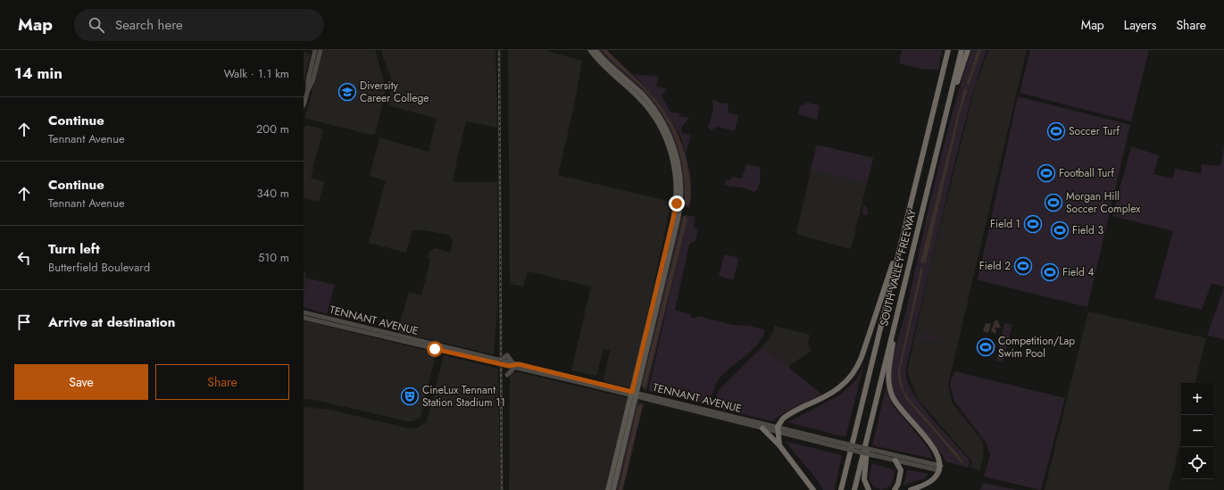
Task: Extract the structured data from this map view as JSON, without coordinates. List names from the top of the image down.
{
  "streets": {
    "highway": ["SOUTH VALLEY FREEWAY"],
    "main road": ["TENNANT AVENUE"]
  },
  "places": {
    "school or university": ["Diversity Career College"],
    "sports": [
      "Soccer Turf",
      "Football Turf",
      "Morgan Hill Soccer Complex",
      "Field 1",
      "Field 3",
      "Field 2",
      "Field 4",
      "Competition/Lap Swim Pool"
    ],
    "theatre": ["CineLux Tennant Station Stadium 11"]
  },
  "page": {
    "header": "Map",
    "search": "Search here",
    "nav": ["Map", "Layers", "Share"],
    "heading": ["14 min", "Walk · 1.1 km"],
    "list": [
      ["Continue", "Tennant Avenue", "200 m"],
      ["Continue", "Tennant Avenue", "340 m"],
      ["Turn left", "Butterfield Boulevard", "510 m"],
      "Arrive at destination"
    ],
    "buttons": ["Save", "Share"],
    "map_buttons": ["+", "−"]
  }
}
